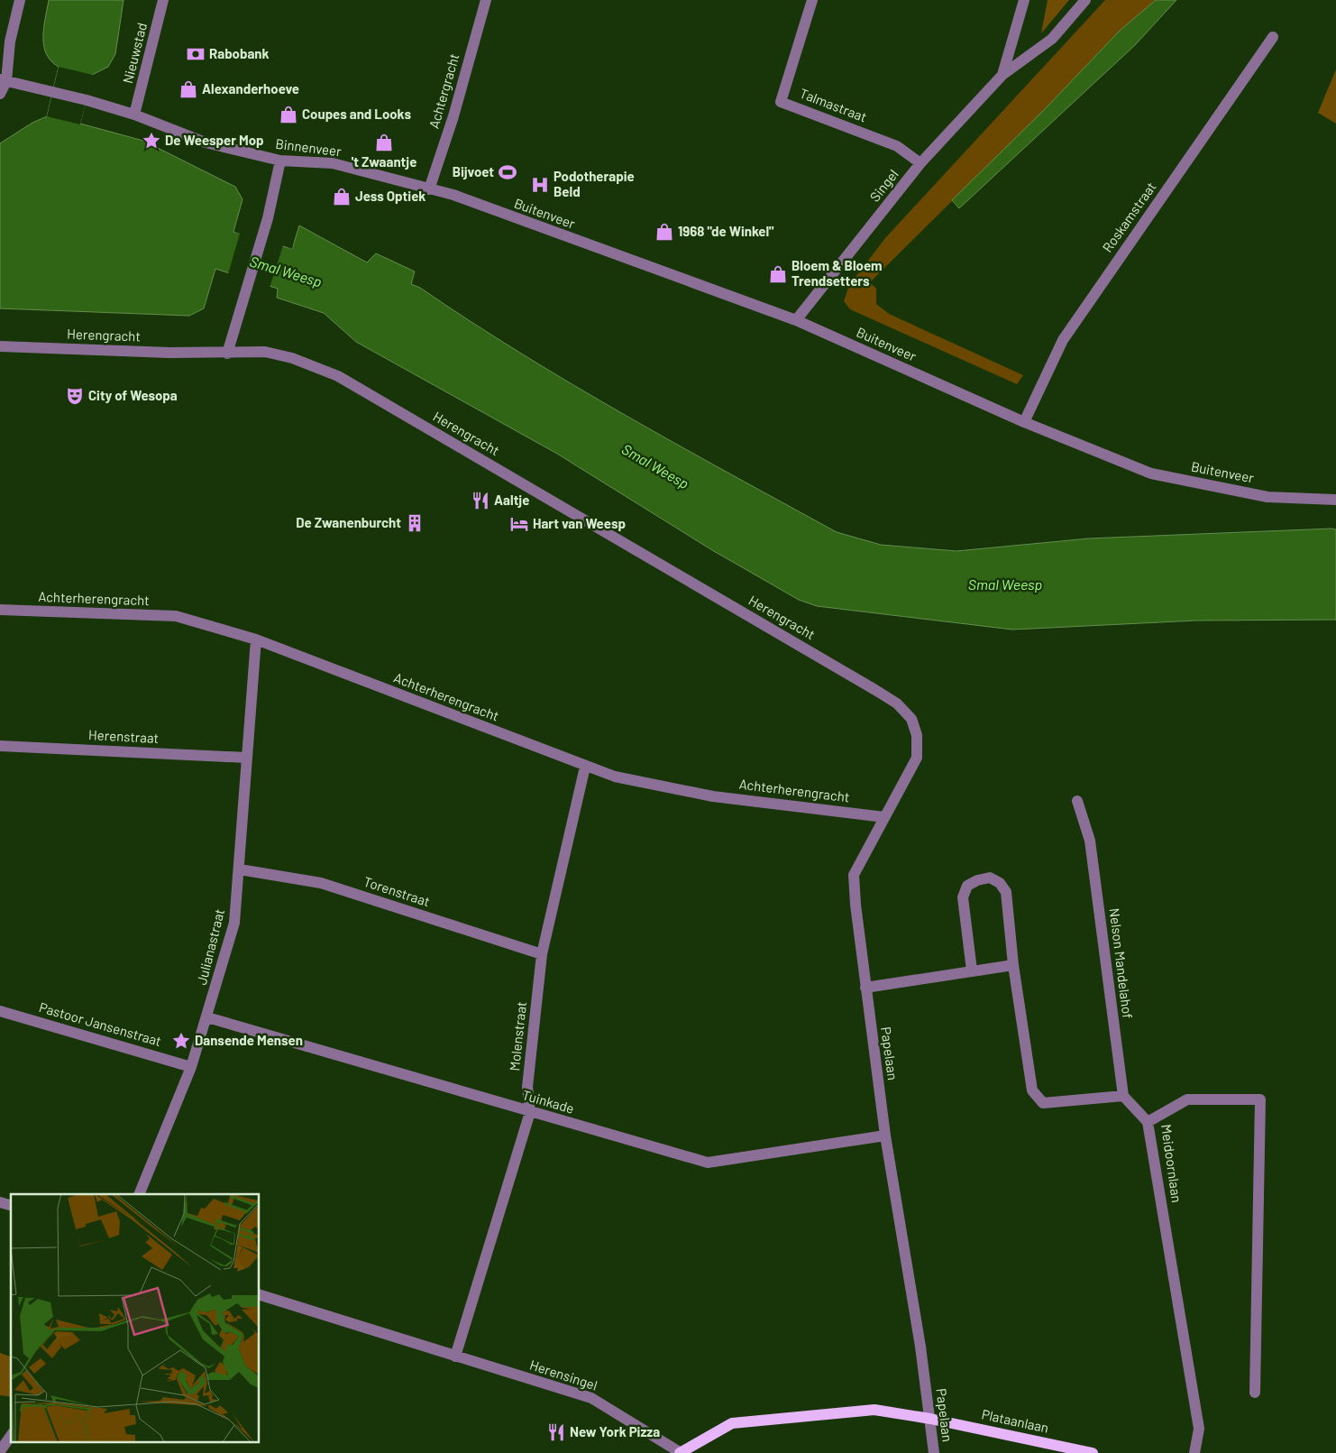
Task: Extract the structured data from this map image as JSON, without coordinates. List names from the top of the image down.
{
  "streets": {
    "main road": ["Herensingel", "Plataanlaan"],
    "street": [
      "Nieuwstad",
      "Achtergracht",
      "Talmastraat",
      "Binnenveer",
      "Singel",
      "Buitenveer",
      "Roskamstraat",
      "Herengracht",
      "Achterherengracht",
      "Herenstraat",
      "Torenstraat",
      "Julianastraat",
      "Nelson Mandelahof",
      "Pastoor Jansenstraat",
      "Molenstraat",
      "Papelaan",
      "Tuinkade",
      "Meidoornlaan"
    ]
  },
  "crossings": [
    ["Nieuwstad", "Binnenveer"],
    ["Achtergracht", "Binnenveer"],
    ["Achtergracht", "Buitenveer"],
    ["Talmastraat", "Singel"],
    ["Binnenveer", "Buitenveer"],
    ["Singel", "Buitenveer"],
    ["Buitenveer", "Roskamstraat"],
    ["Herengracht", "Papelaan"],
    ["Achterherengracht", "Julianastraat"],
    ["Achterherengracht", "Molenstraat"],
    ["Achterherengracht", "Papelaan"],
    ["Herenstraat", "Julianastraat"],
    ["Torenstraat", "Julianastraat"],
    ["Torenstraat", "Molenstraat"],
    ["Julianastraat", "Pastoor Jansenstraat"],
    ["Julianastraat", "Tuinkade"],
    ["Molenstraat", "Tuinkade"],
    ["Molenstraat", "Herensingel"],
    ["Papelaan", "Tuinkade"],
    ["Papelaan", "Herensingel"],
    ["Papelaan", "Plataanlaan"],
    ["Herensingel", "Plataanlaan"]
  ],
  "water": ["Smal Weesp"],
  "places": {
    "bank": ["Rabobank"],
    "shop": [
      "Alexanderhoeve",
      "Coupes and Looks",
      "'t Zwaantje",
      "Jess Optiek",
      "1968 \"de Winkel\"",
      "Bloem & Bloem Trendsetters"
    ],
    "place": ["De Weesper Mop", "Dansende Mensen"],
    "sports": ["Bijvoet"],
    "hospital": ["Podotherapie Beld"],
    "theatre": ["City of Wesopa"],
    "restaurant": ["Aaltje", "New York Pizza"],
    "building": ["De Zwanenburcht"],
    "hotel": ["Hart van Weesp"]
  }
}
